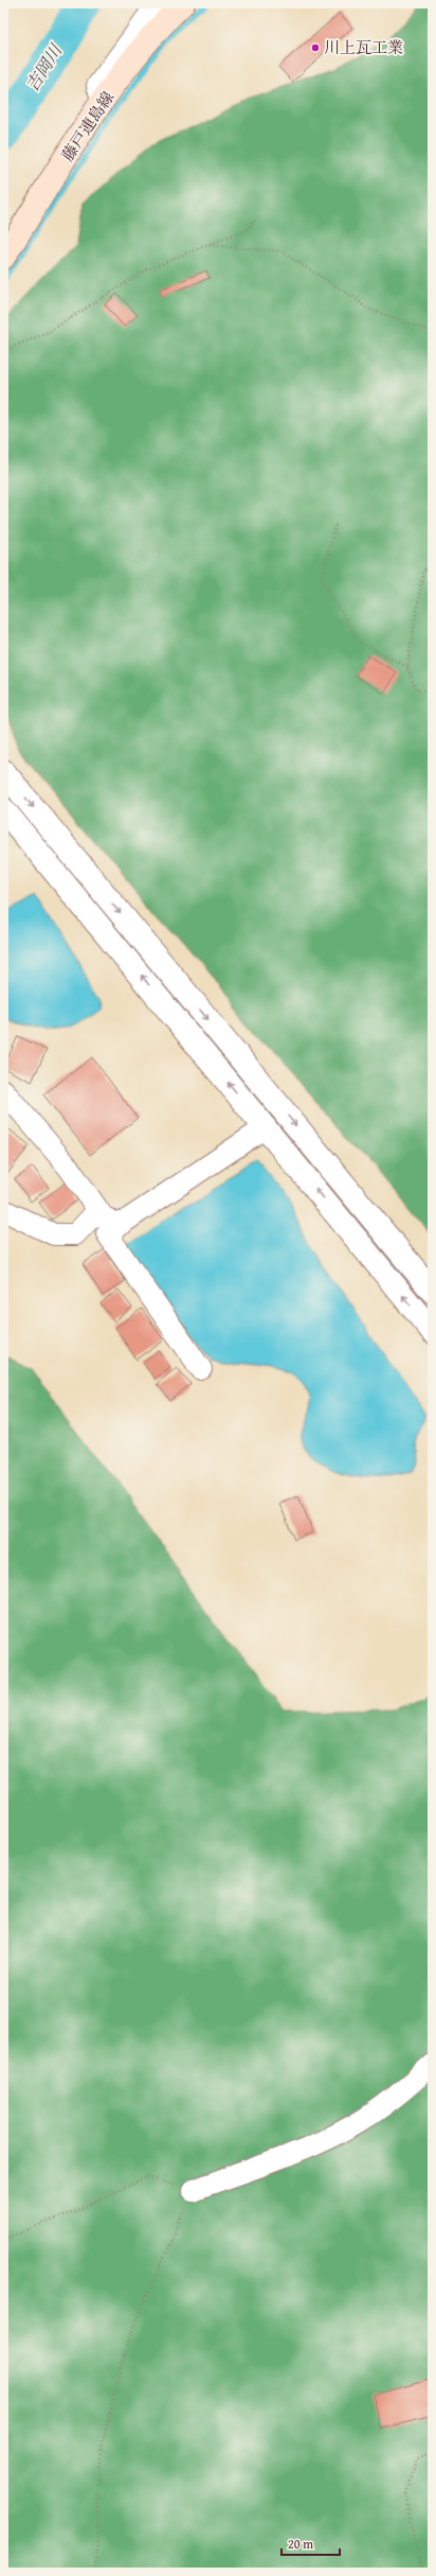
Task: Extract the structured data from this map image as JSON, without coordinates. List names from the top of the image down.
{
  "streets": {
    "main road": ["藤戸連島線"]
  },
  "water": ["吉岡川"],
  "places": ["川上瓦工業"],
  "scale_bar": "20 m"
}
